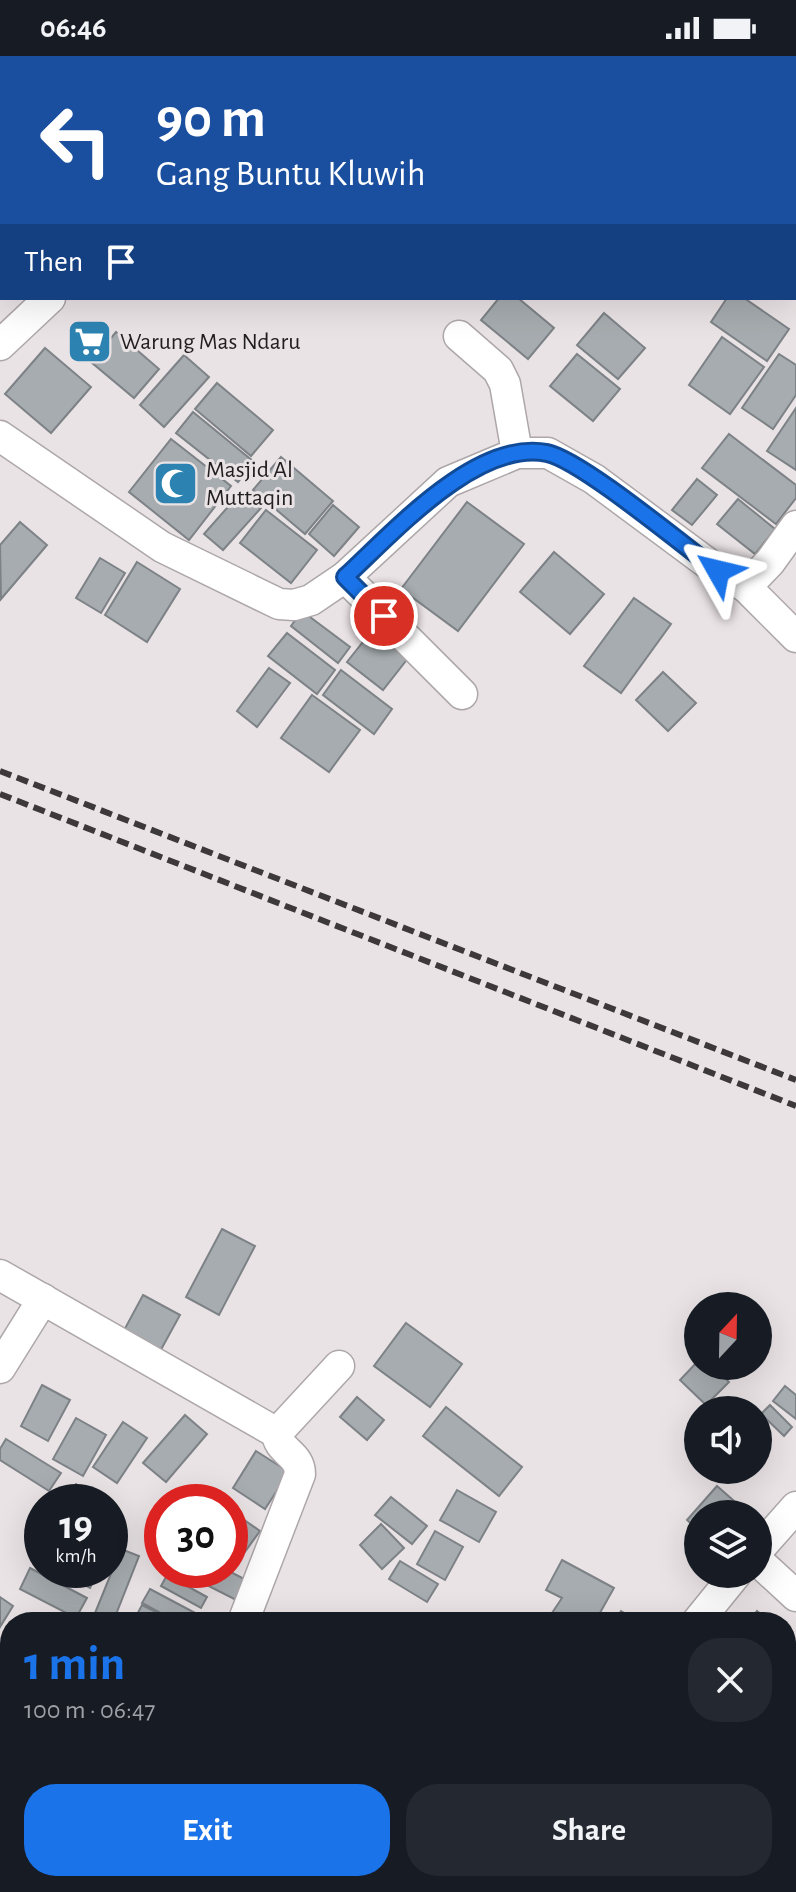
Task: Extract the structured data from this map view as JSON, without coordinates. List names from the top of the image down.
{
  "places": {
    "supermarket": ["Warung Mas Ndaru"],
    "mosque": ["Masjid Al Muttaqin"]
  },
  "north": "top",
  "page": {
    "status": "06:46",
    "turn": ["90 m", "Gang Buntu Kluwih"],
    "then": "Then",
    "speed": "19 km/h",
    "limit": "30",
    "heading": ["1 min", "100 m · 06:47"],
    "buttons": ["Exit", "Share"]
  }
}
